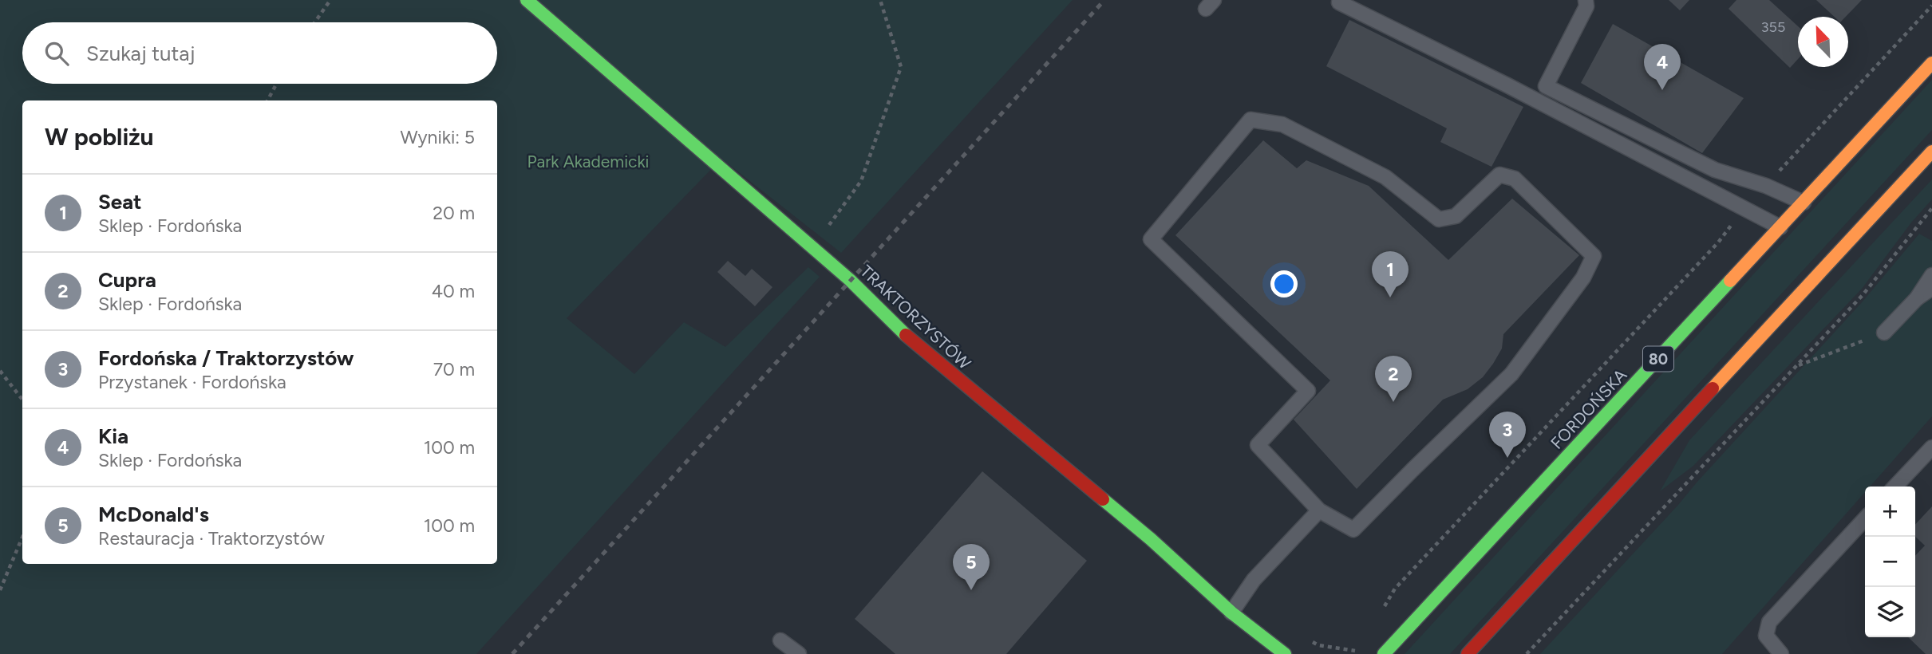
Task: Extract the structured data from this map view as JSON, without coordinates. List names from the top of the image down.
{
  "streets": {
    "main road": ["TRAKTORZYSTÓW", "80", "FORDOŃSKA"]
  },
  "parks": ["Park Akademicki"],
  "house_numbers": ["355"],
  "north": "top left",
  "page": {
    "search": "Szukaj tutaj",
    "pins": [
      "4",
      "1",
      "2",
      "3",
      "5"
    ],
    "heading": ["W pobliżu", "Wyniki: 5"],
    "list": [
      {
        "mark": "1",
        "name": "Seat",
        "note": "Sklep · Fordońska",
        "value": "20 m"
      },
      {
        "mark": "2",
        "name": "Cupra",
        "note": "Sklep · Fordońska",
        "value": "40 m"
      },
      {
        "mark": "3",
        "name": "Fordońska / Traktorzystów",
        "note": "Przystanek · Fordońska",
        "value": "70 m"
      },
      {
        "mark": "4",
        "name": "Kia",
        "note": "Sklep · Fordońska",
        "value": "100 m"
      },
      {
        "mark": "5",
        "name": "McDonald's",
        "note": "Restauracja · Traktorzystów",
        "value": "100 m"
      }
    ],
    "map_buttons": ["+", "−"]
  }
}
